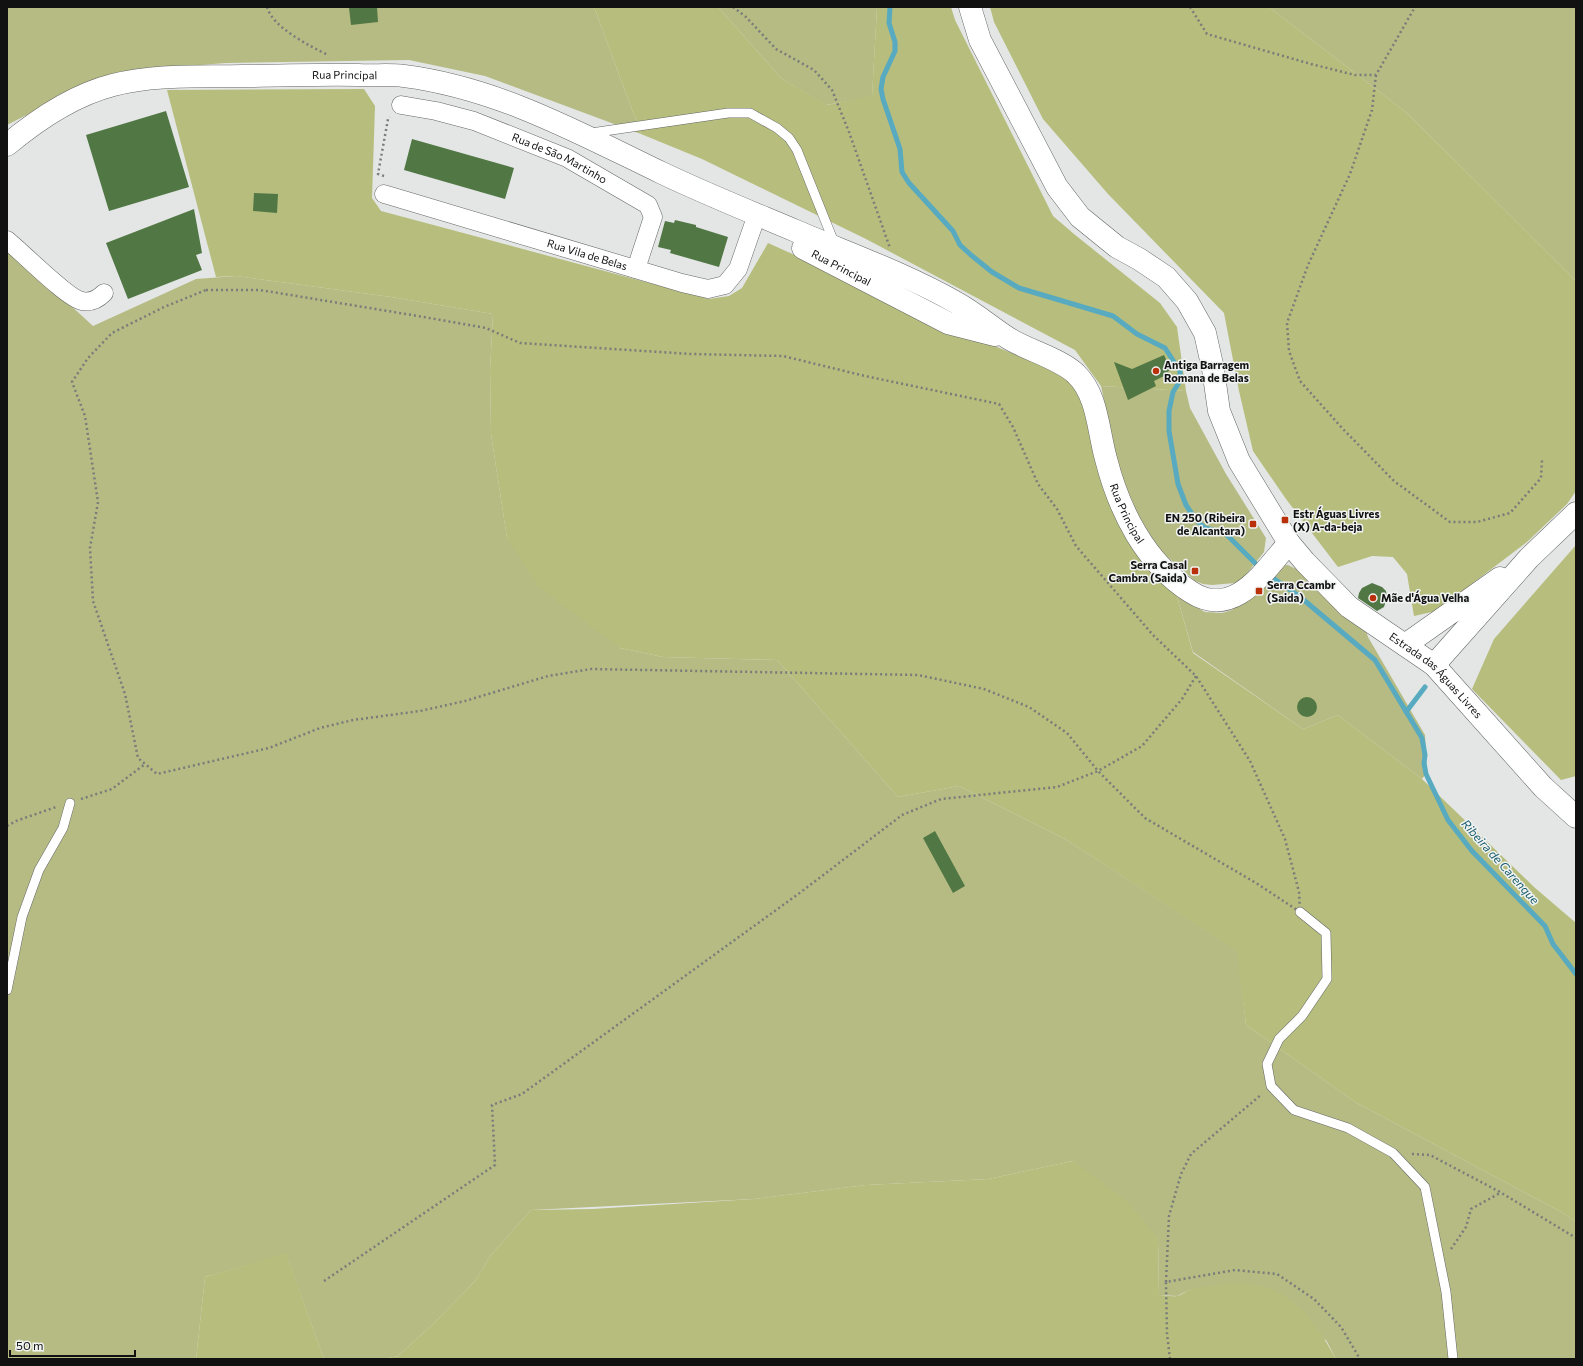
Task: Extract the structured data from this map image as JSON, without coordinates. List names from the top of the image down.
{
  "streets": {
    "main road": ["Rua Principal", "Estrada das Águas Livres"],
    "street": ["Rua de São Martinho", "Rua Vila de Belas"]
  },
  "crossings": [
    ["Rua Principal", "Rua Vila de Belas"],
    ["Rua Principal", "Estrada das Águas Livres"],
    ["Rua de São Martinho", "Rua Vila de Belas"]
  ],
  "water": ["Ribeira de Carenque"],
  "places": {
    "other": ["Antiga Barragem Romana de Belas", "Mãe d'Água Velha"],
    "transit": [
      "Estr Águas Livres (X) A-da-beja",
      "EN 250 (Ribeira de Alcantara)",
      "Serra Casal Cambra (Saida)",
      "Serra Ccambr (Saida)"
    ]
  },
  "scale_bar": "50 m"
}
